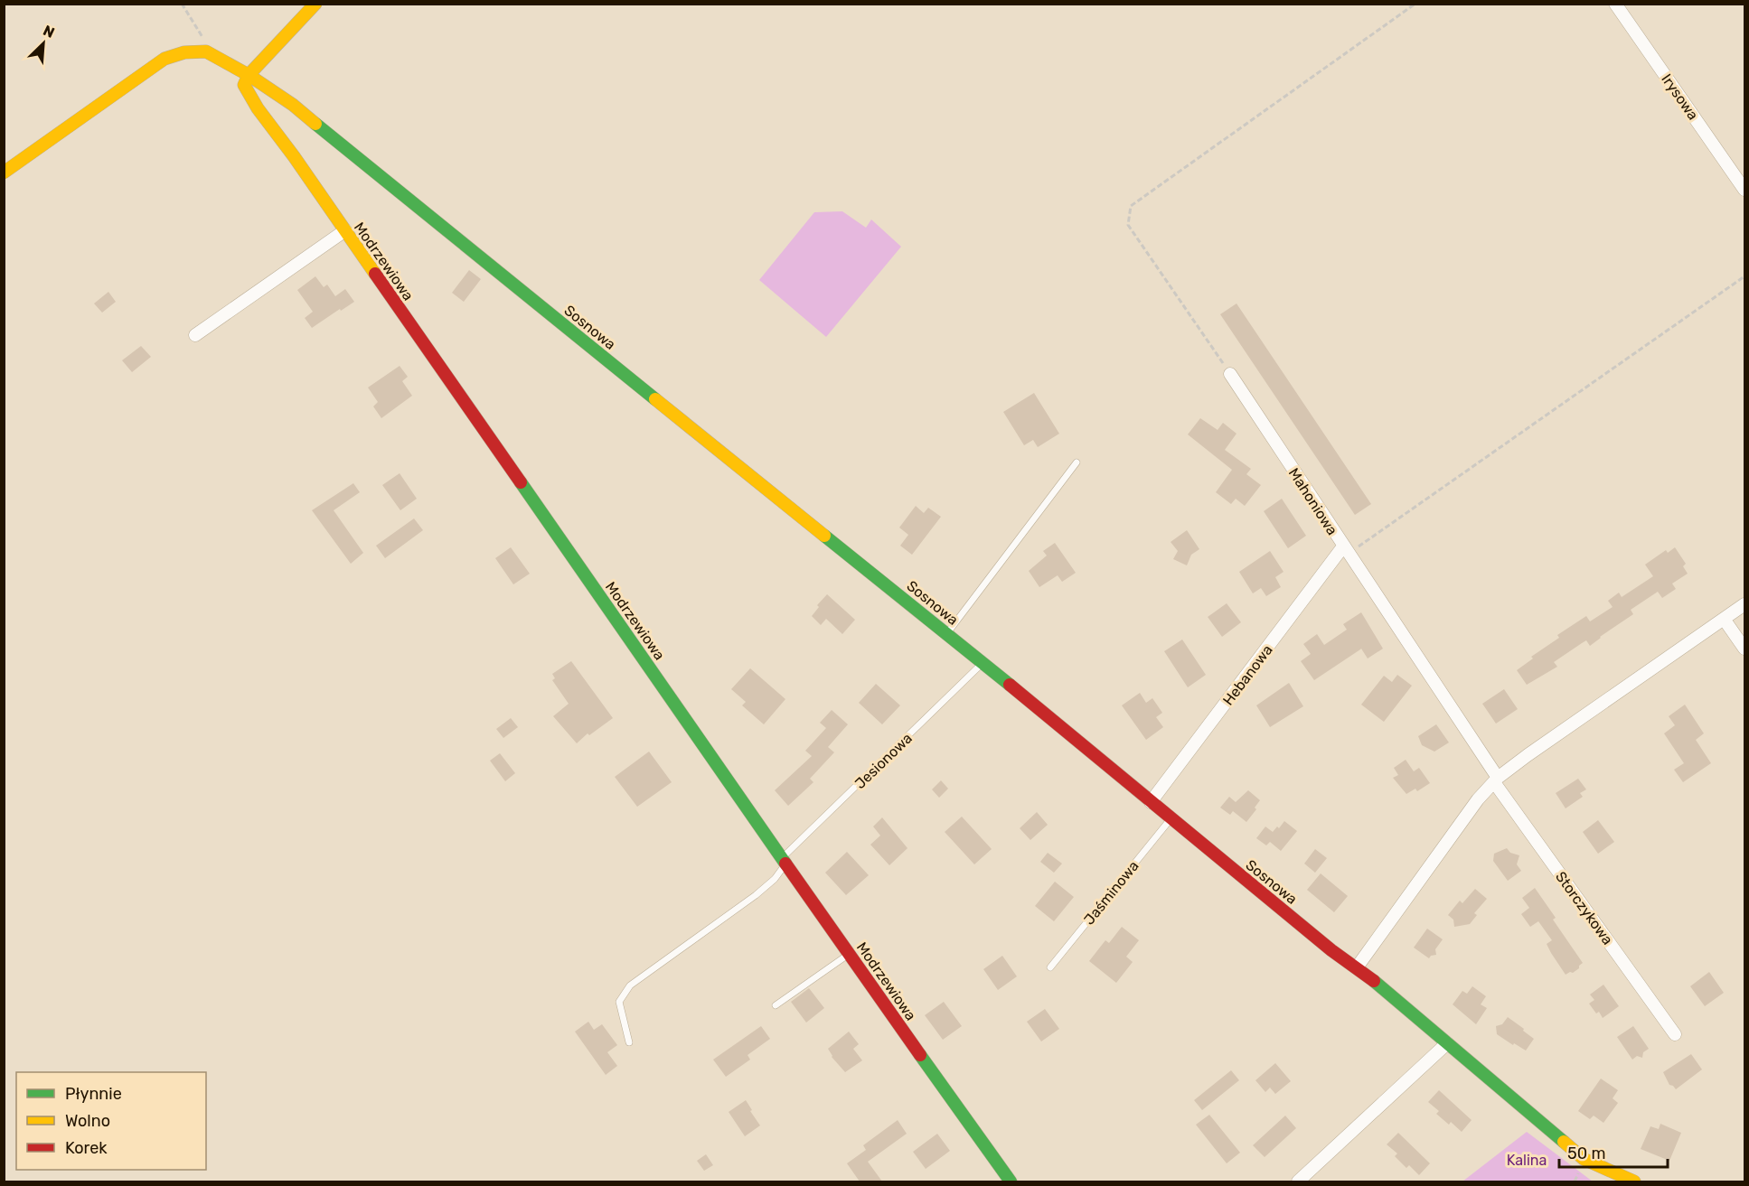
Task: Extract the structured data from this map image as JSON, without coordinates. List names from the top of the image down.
{
  "streets": {
    "street": [
      "Irysowa",
      "Modrzewiowa",
      "Sosnowa",
      "Mahoniowa",
      "Hebanowa",
      "Storczykowa"
    ],
    "lane": ["Jesionowa", "Jaśminowa"]
  },
  "crossings": [
    ["Modrzewiowa", "Sosnowa"],
    ["Modrzewiowa", "Jesionowa"],
    ["Sosnowa", "Hebanowa"],
    ["Sosnowa", "Jesionowa"],
    ["Sosnowa", "Jaśminowa"],
    ["Mahoniowa", "Hebanowa"],
    ["Mahoniowa", "Storczykowa"]
  ],
  "parks": ["Kalina"],
  "legend": ["Płynnie", "Wolno", "Korek"],
  "scale_bar": "50 m",
  "north": "top right"
}
